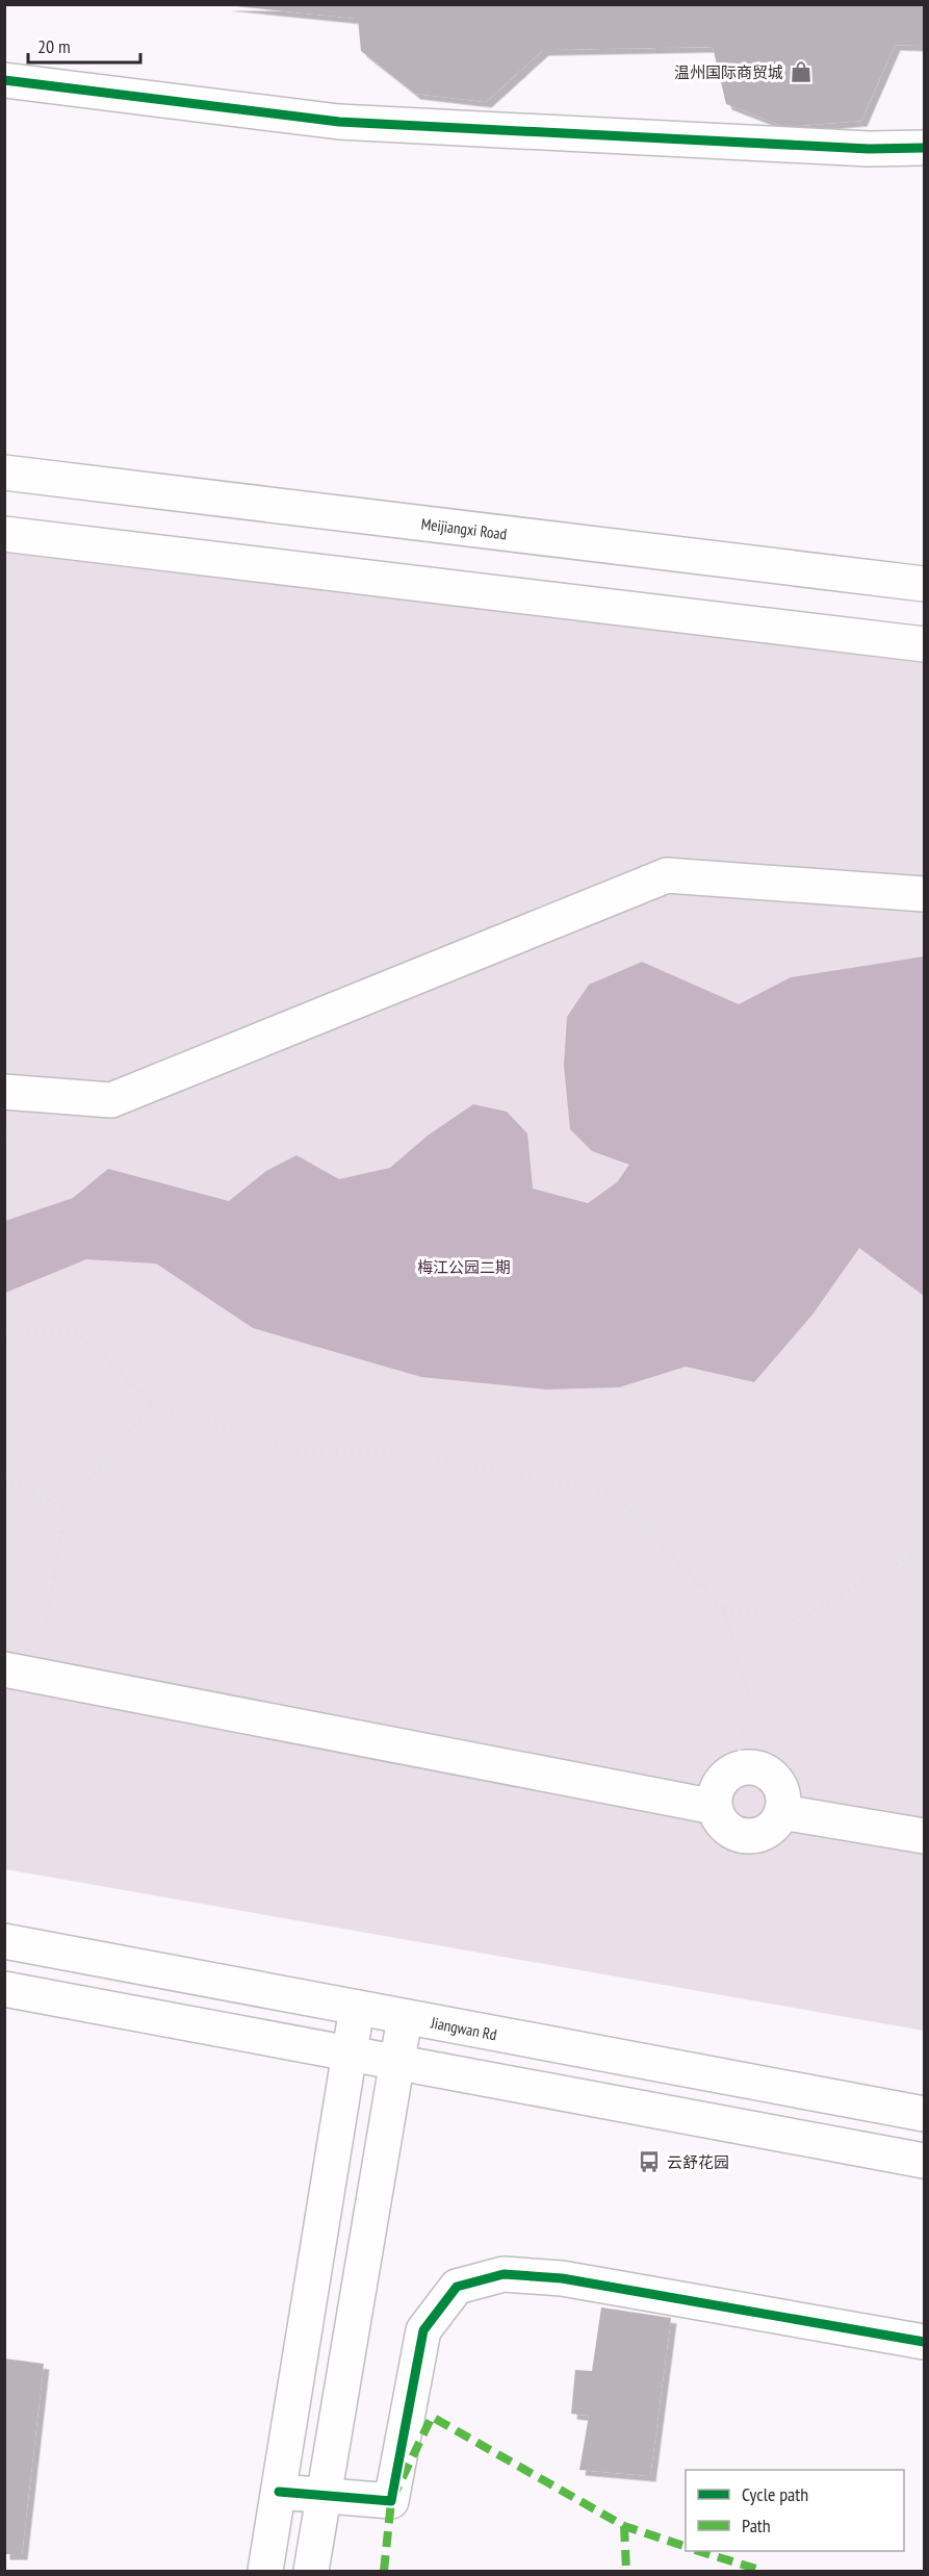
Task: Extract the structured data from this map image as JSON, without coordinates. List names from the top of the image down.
{
  "streets": {
    "main road": ["Meijiangxi Road", "Jiangwan Rd"]
  },
  "parks": ["梅江公园二期"],
  "places": {
    "shop": ["温州国际商贸城"],
    "bus stop": ["云舒花园"]
  },
  "legend": ["Cycle path", "Path"],
  "scale_bar": "20 m"
}
